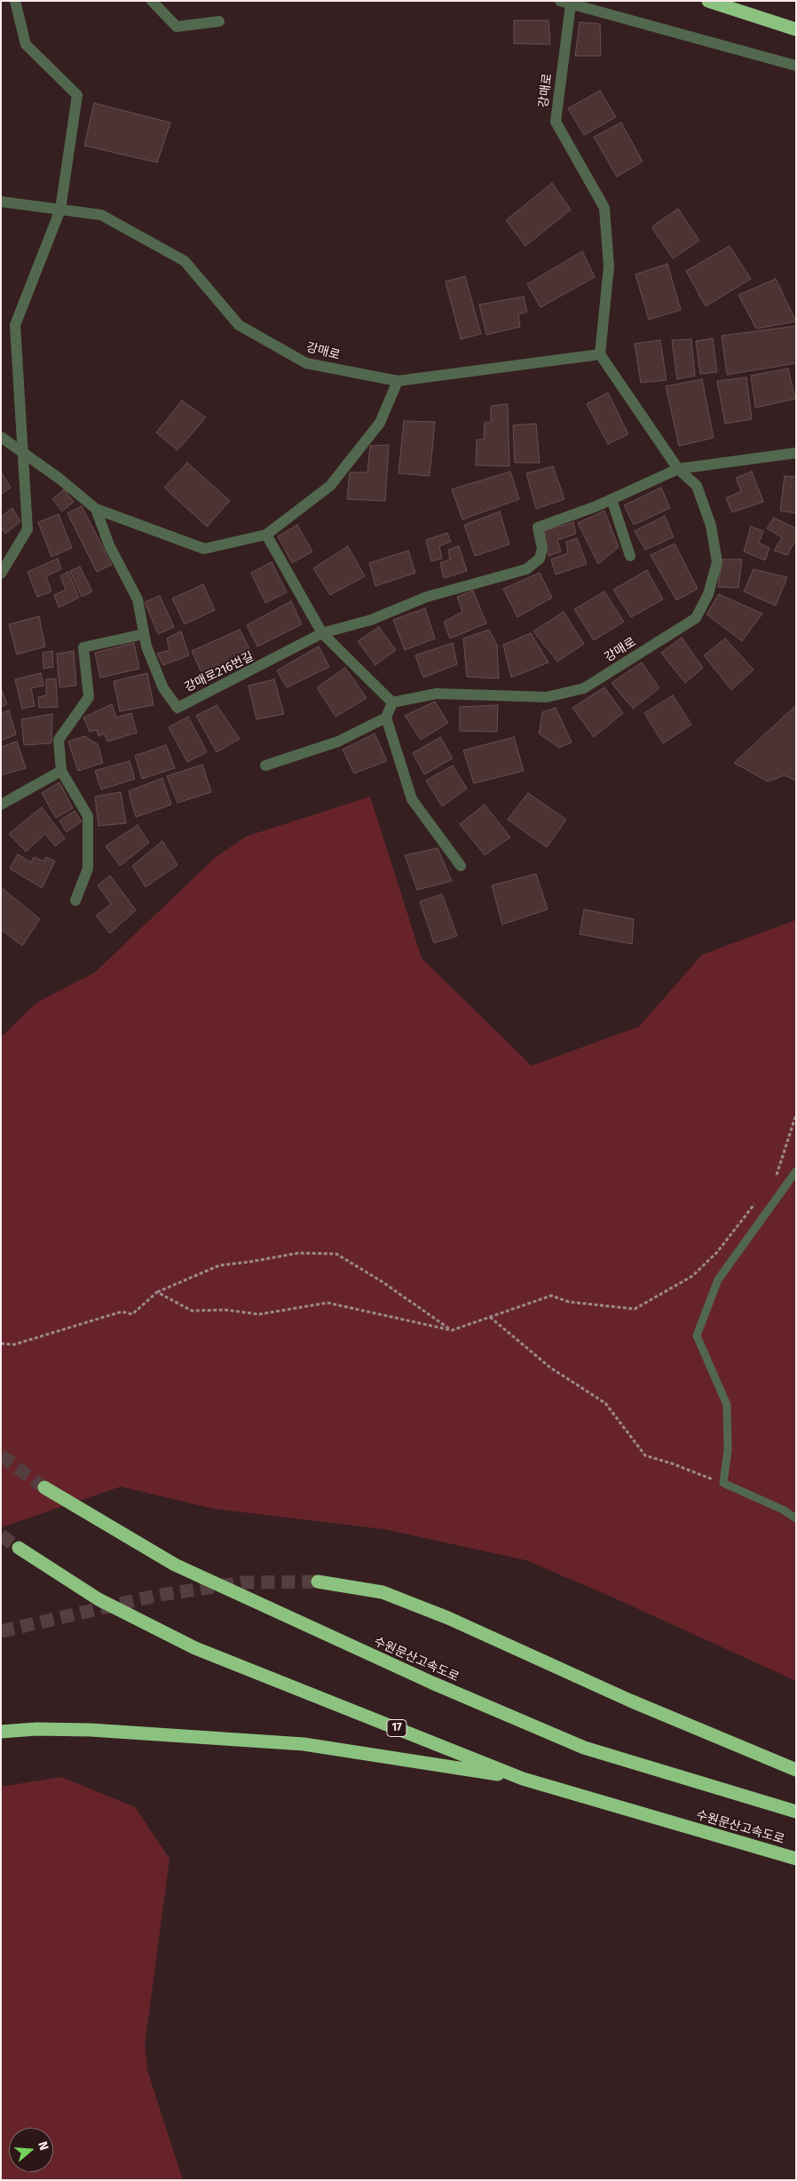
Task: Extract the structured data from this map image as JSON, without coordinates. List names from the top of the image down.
{
  "streets": {
    "highway": ["수원문산고속도로", "17"],
    "street": ["강매로", "강매로216번길"]
  },
  "north": "right"
}
